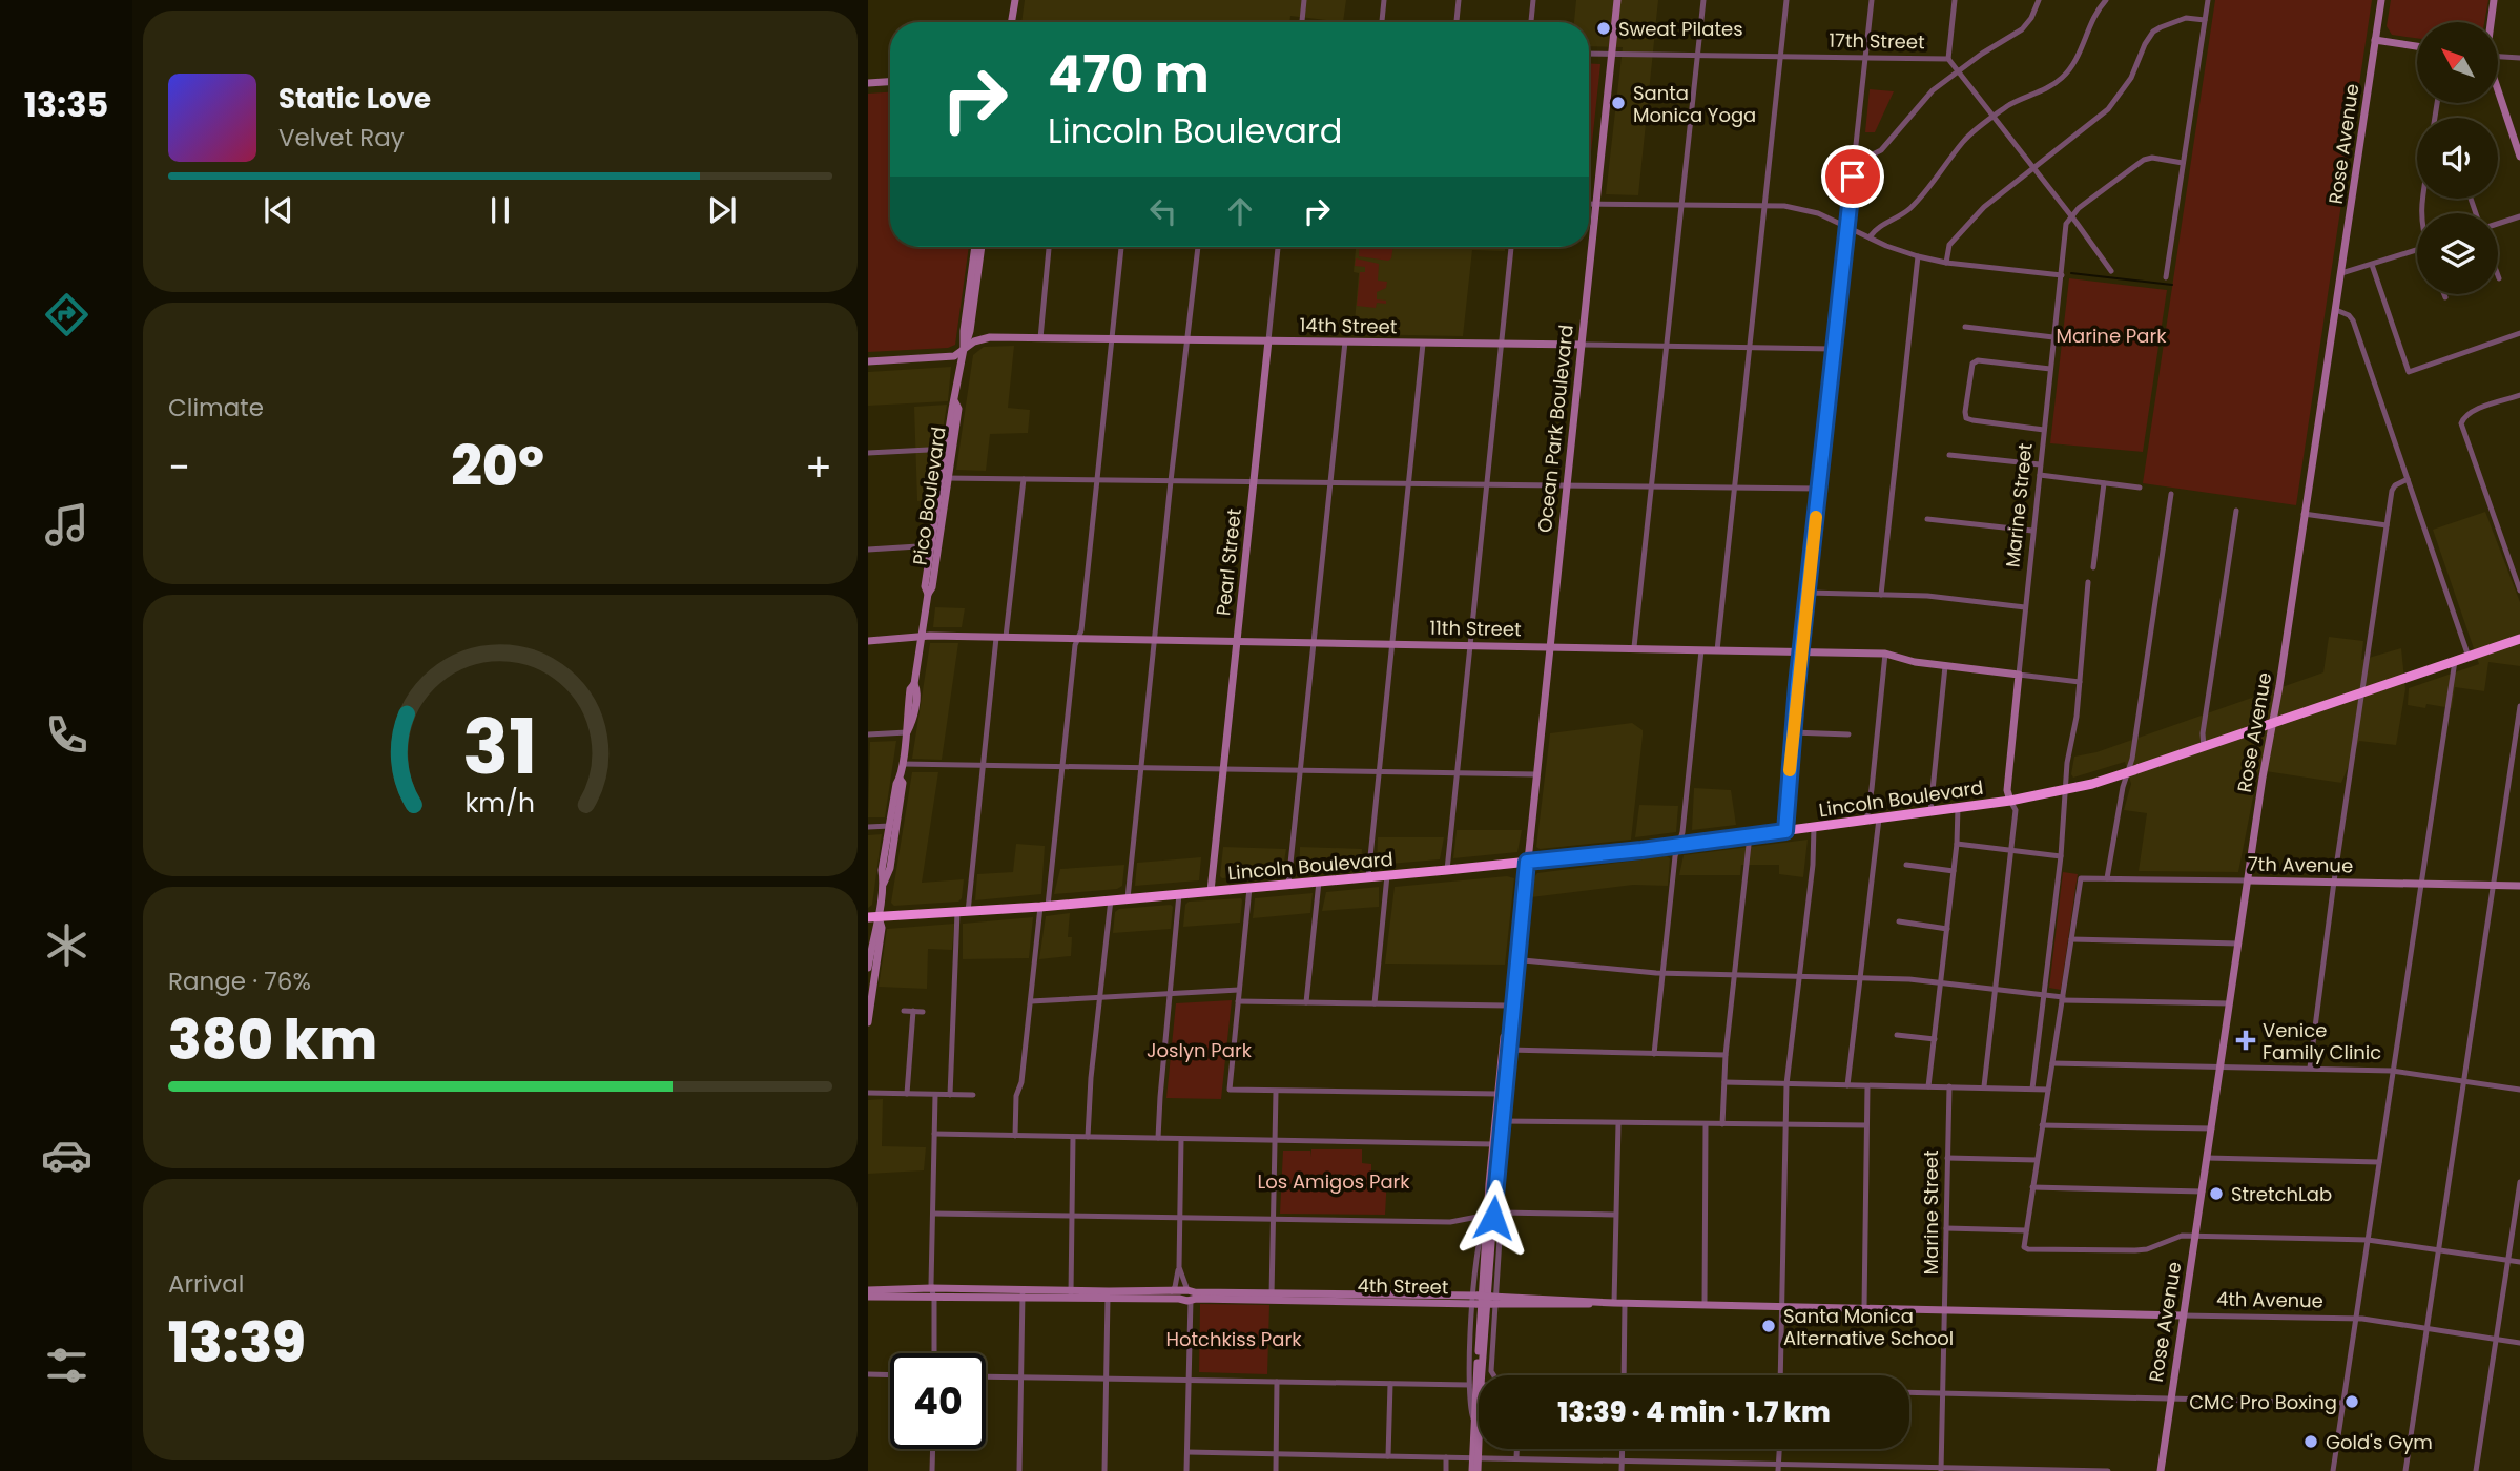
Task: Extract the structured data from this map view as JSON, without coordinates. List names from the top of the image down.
{
  "streets": {
    "highway": ["Lincoln Boulevard"],
    "street": [
      "17th Street",
      "Rose Avenue",
      "14th Street",
      "Ocean Park Boulevard",
      "Pico Boulevard",
      "Marine Street",
      "Pearl Street",
      "11th Street",
      "7th Avenue",
      "4th Street",
      "4th Avenue"
    ]
  },
  "crossings": [
    ["17th Street", "Ocean Park Boulevard"],
    ["17th Street", "Marine Street"],
    ["Rose Avenue", "Lincoln Boulevard"],
    ["Rose Avenue", "7th Avenue"],
    ["Rose Avenue", "4th Avenue"],
    ["14th Street", "Ocean Park Boulevard"],
    ["14th Street", "Pico Boulevard"],
    ["14th Street", "Pearl Street"],
    ["Ocean Park Boulevard", "11th Street"],
    ["Ocean Park Boulevard", "Lincoln Boulevard"],
    ["Ocean Park Boulevard", "4th Street"],
    ["Pico Boulevard", "11th Street"],
    ["Pico Boulevard", "Lincoln Boulevard"],
    ["Marine Street", "11th Street"],
    ["Marine Street", "Lincoln Boulevard"],
    ["Marine Street", "4th Street"],
    ["Pearl Street", "11th Street"],
    ["Pearl Street", "Lincoln Boulevard"],
    ["4th Street", "4th Avenue"]
  ],
  "parks": [
    "Marine Park",
    "Joslyn Park",
    "Los Amigos Park",
    "Hotchkiss Park"
  ],
  "places": {
    "other": [
      "Sweat Pilates",
      "Santa Monica Yoga",
      "StretchLab",
      "Santa Monica Alternative School",
      "CMC Pro Boxing",
      "Gold's Gym"
    ],
    "health": ["Venice Family Clinic"]
  },
  "north": "top left",
  "page": {
    "tabs": "13:35",
    "turn": ["470 m", "Lincoln Boulevard"],
    "song": ["Static Love", "Velvet Ray"],
    "tile": [
      "Climate",
      ["Range · 76%", "380 km"],
      ["Arrival", "13:39"]
    ],
    "heat": ["−", "20°", "+"],
    "limit": "40",
    "trip": "13:39 · 4 min · 1.7 km",
    "gauge": ["31", "km/h"]
  }
}
